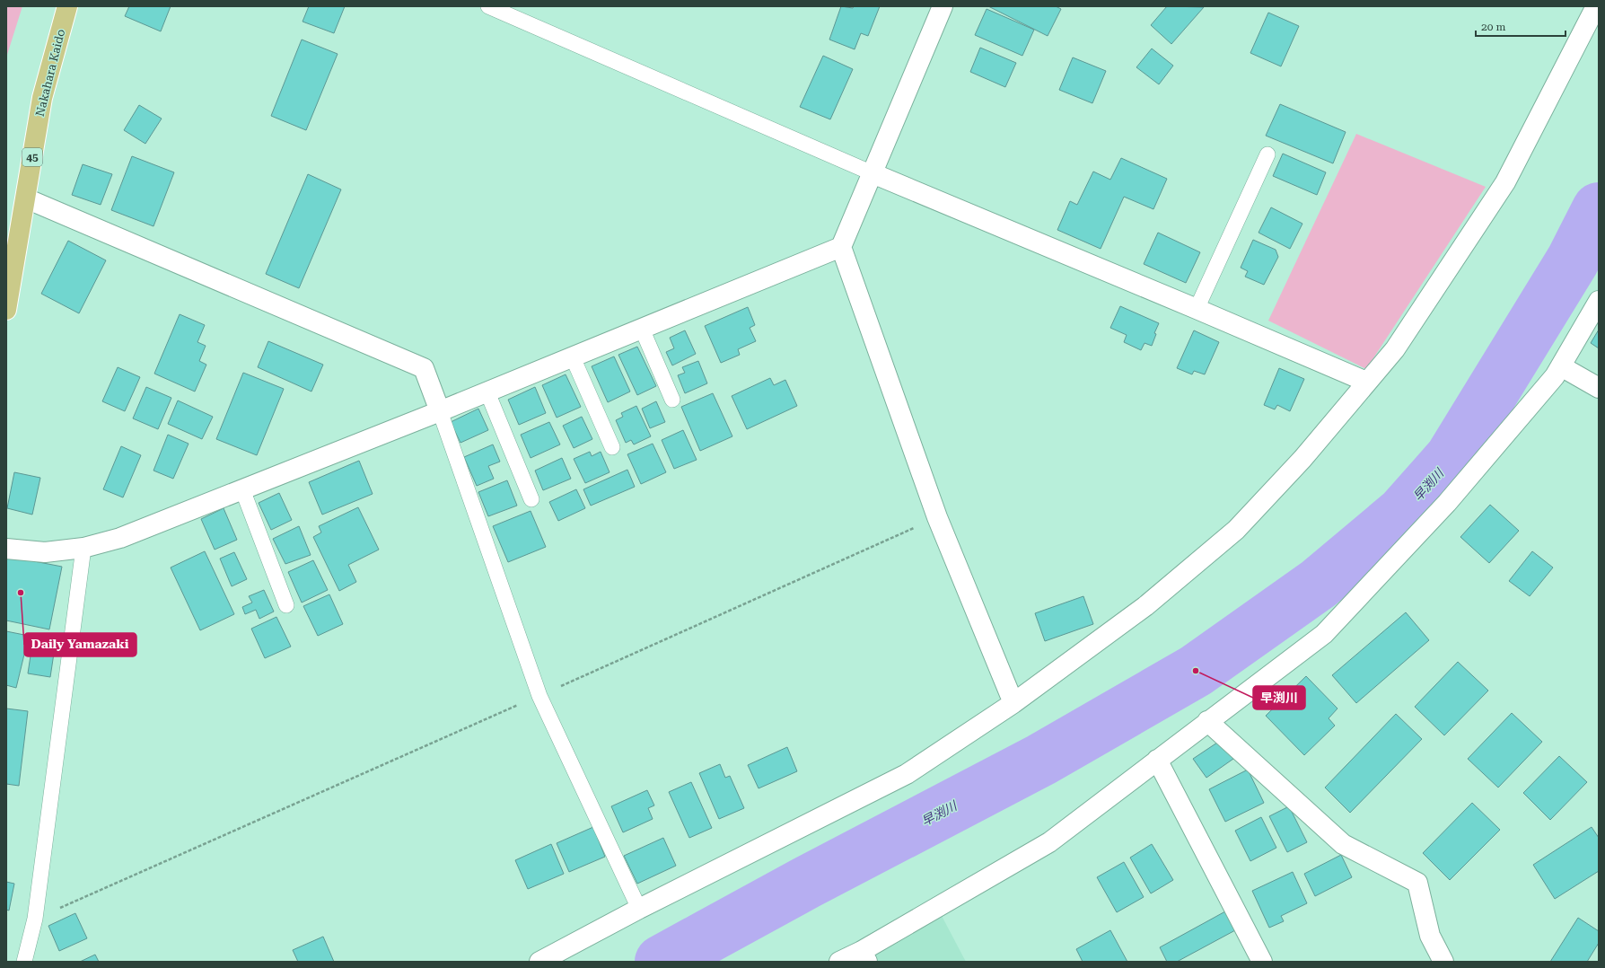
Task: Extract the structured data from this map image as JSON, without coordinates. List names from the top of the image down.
{
  "streets": {
    "main road": ["Nakahara Kaido", "45"]
  },
  "water": ["早渕川"],
  "places": ["Daily Yamazaki", "早渕川"],
  "scale_bar": "20 m"
}
